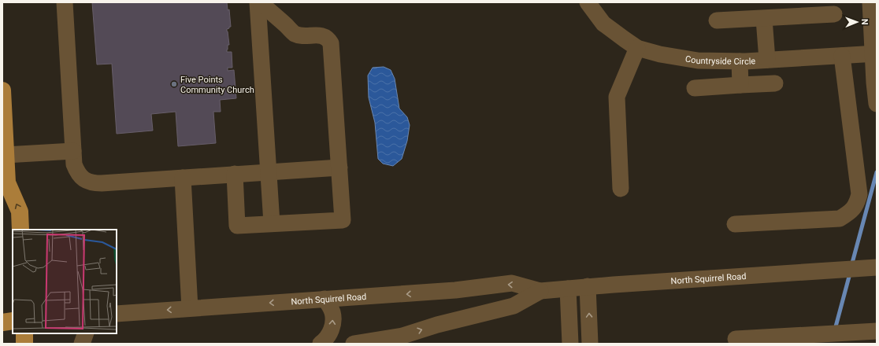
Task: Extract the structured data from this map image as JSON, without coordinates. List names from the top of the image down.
{
  "streets": {
    "street": ["Countryside Circle", "North Squirrel Road"]
  },
  "places": ["Five Points Community Church"],
  "north": "right"
}
